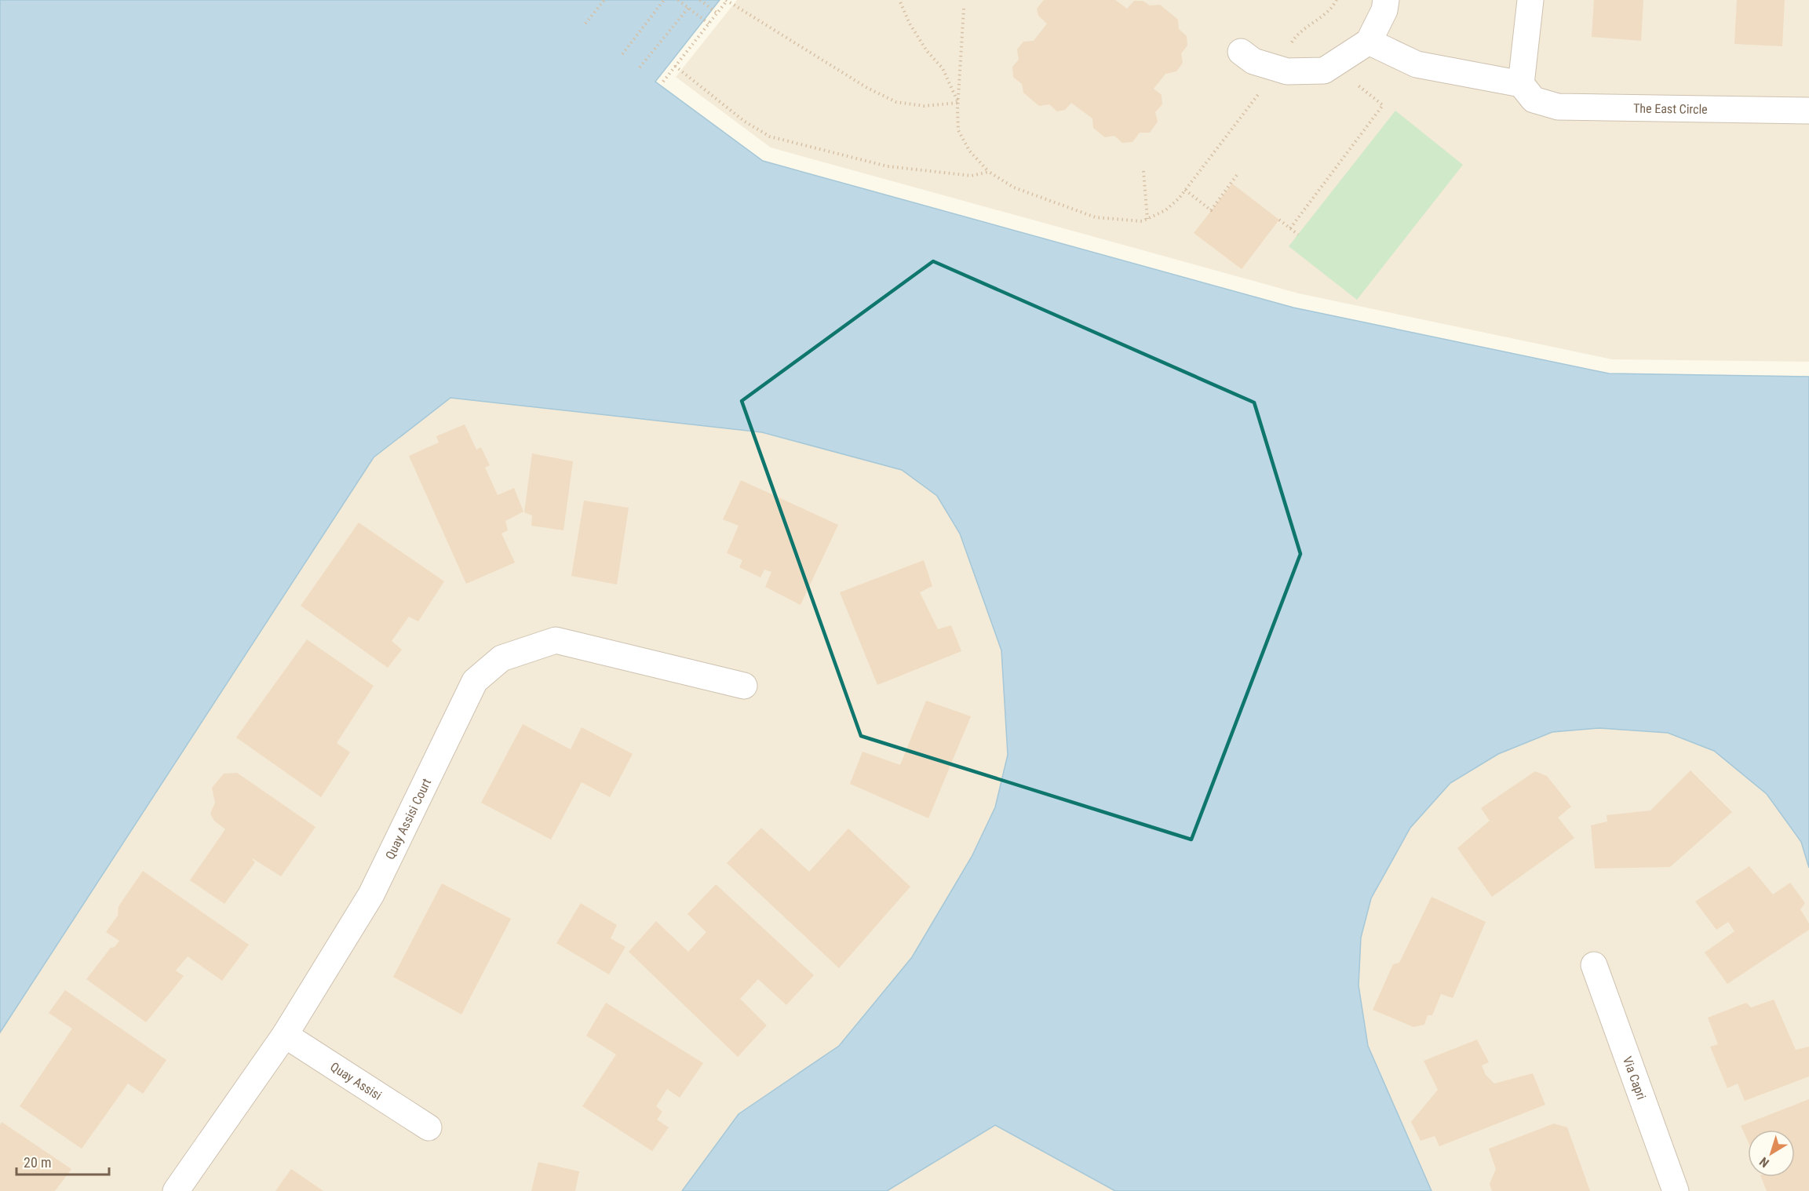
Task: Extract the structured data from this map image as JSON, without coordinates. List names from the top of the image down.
{
  "streets": {
    "street": [
      "The East Circle",
      "Quay Assisi Court",
      "Via Capri",
      "Quay Assisi"
    ]
  },
  "crossings": [
    ["Quay Assisi Court", "Quay Assisi"]
  ],
  "scale_bar": "20 m",
  "north": "bottom left"
}
